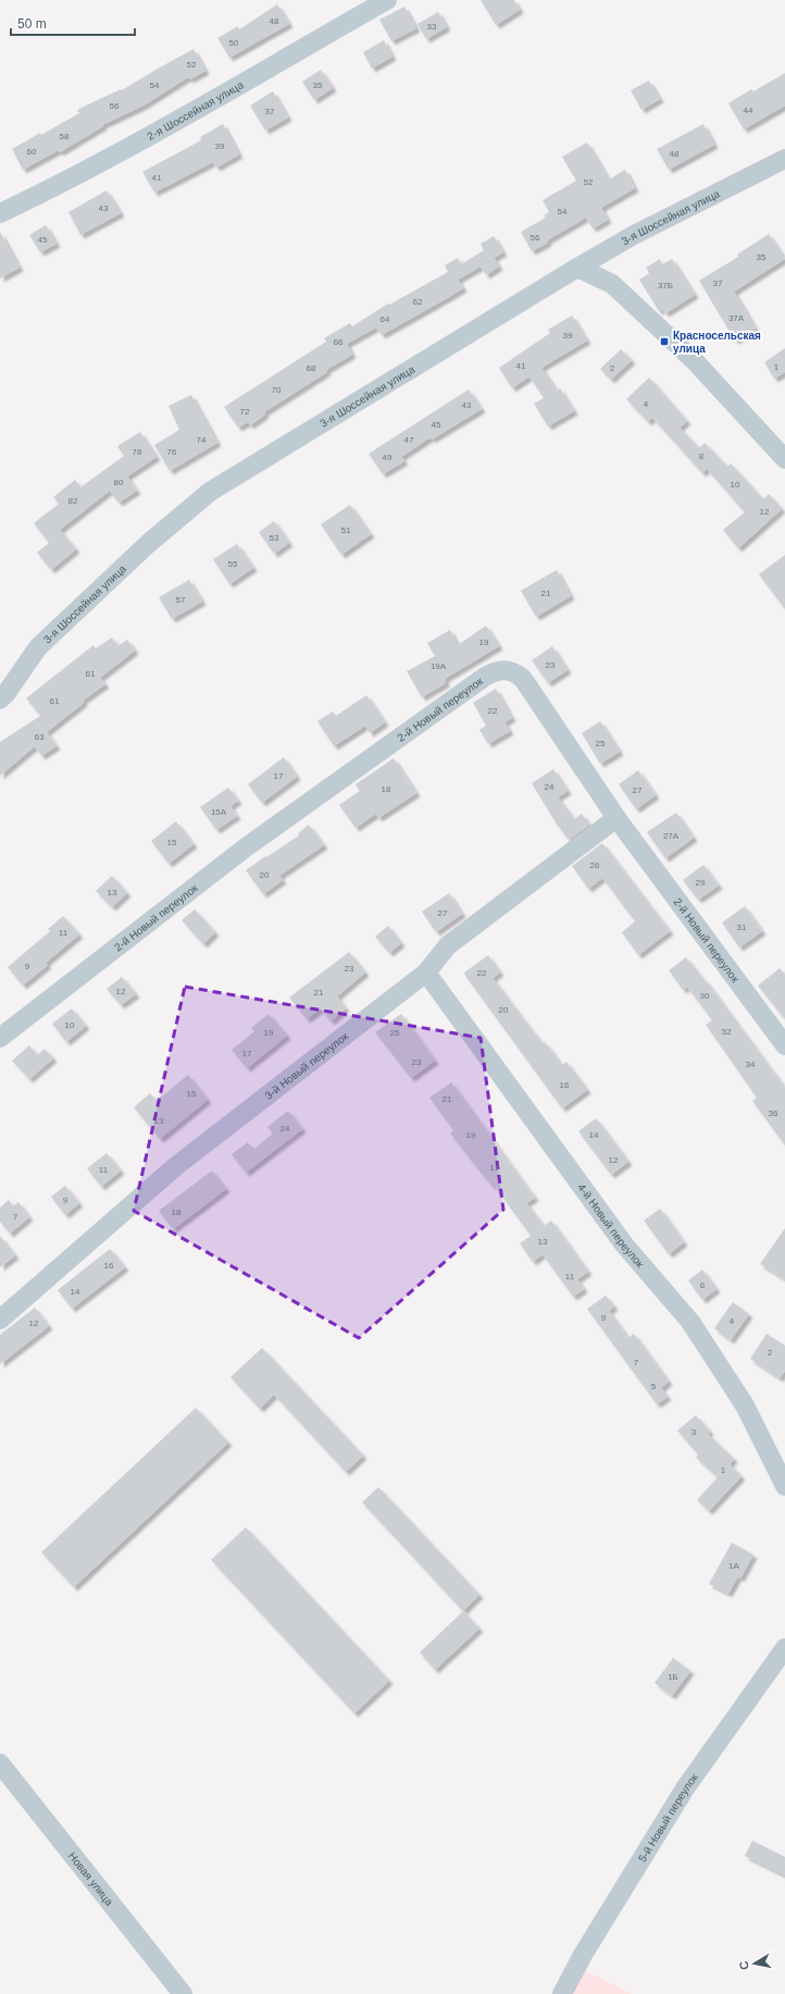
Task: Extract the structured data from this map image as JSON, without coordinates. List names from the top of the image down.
{
  "streets": {
    "street": [
      "2-я Шоссейная улица",
      "3-я Шоссейная улица",
      "2-й Новый переулок",
      "3-й Новый переулок",
      "4-й Новый переулок",
      "5-й Новый переулок",
      "Новая улица"
    ]
  },
  "crossings": [
    ["2-й Новый переулок", "3-й Новый переулок"],
    ["3-й Новый переулок", "4-й Новый переулок"]
  ],
  "places": {
    "transit": ["Красносельская улица"]
  },
  "house_numbers": [
    "48",
    "33",
    "50",
    "52",
    "54",
    "35",
    "56",
    "44",
    "37",
    "58",
    "39",
    "60",
    "48",
    "41",
    "52",
    "43",
    "54",
    "56",
    "45",
    "35",
    "37",
    "37Б",
    "62",
    "37А",
    "64",
    "39",
    "66",
    "41",
    "1",
    "68",
    "2",
    "70",
    "4",
    "43",
    "72",
    "45",
    "74",
    "47",
    "78",
    "76",
    "8",
    "49",
    "80",
    "10",
    "82",
    "12",
    "51",
    "53",
    "55",
    "21",
    "57",
    "19",
    "23",
    "19А",
    "61",
    "61",
    "22",
    "63",
    "25",
    "17",
    "24",
    "18",
    "27",
    "15А",
    "27А",
    "15",
    "26",
    "20",
    "29",
    "13",
    "27",
    "31",
    "11",
    "9",
    "23",
    "22",
    "12",
    "21",
    "30",
    "20",
    "10",
    "32",
    "19",
    "25",
    "17",
    "23",
    "34",
    "16",
    "15",
    "21",
    "36",
    "13",
    "24",
    "19",
    "14",
    "12",
    "17",
    "11",
    "9",
    "18",
    "7",
    "13",
    "16",
    "11",
    "6",
    "14",
    "9",
    "4",
    "12",
    "2",
    "7",
    "5",
    "3",
    "1",
    "1А",
    "1Б"
  ],
  "scale_bar": "50 m",
  "north": "left"
}
